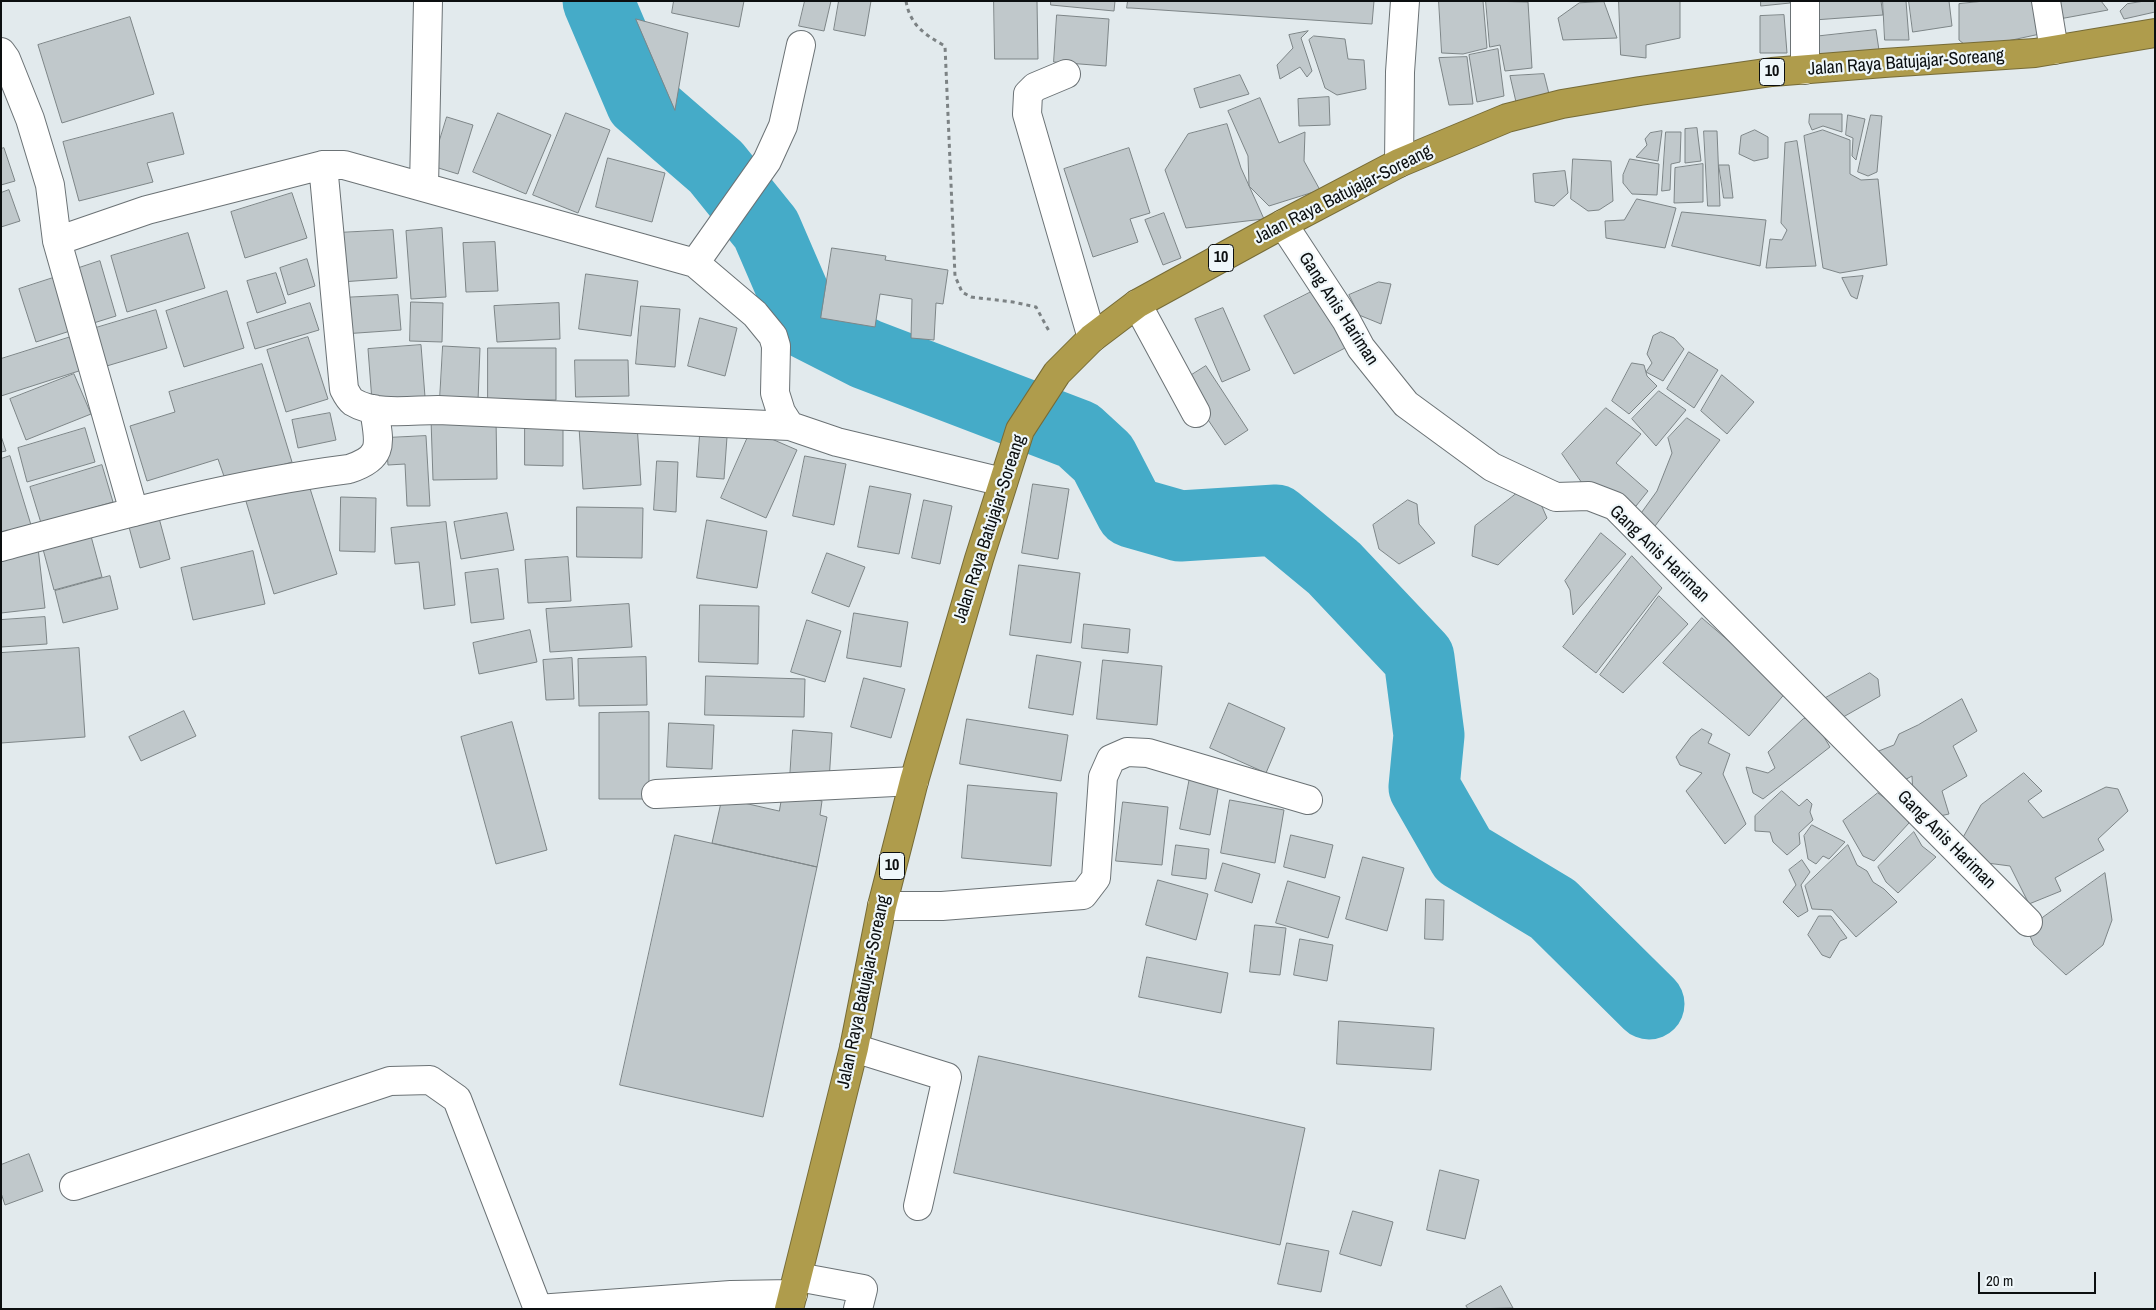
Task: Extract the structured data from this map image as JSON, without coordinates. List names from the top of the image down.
{
  "streets": {
    "highway": ["Jalan Raya Batujajar-Soreang", "10"],
    "street": ["Gang Anis Hariman"]
  },
  "crossings": [
    ["Jalan Raya Batujajar-Soreang", "Gang Anis Hariman"]
  ],
  "scale_bar": "20 m"
}
